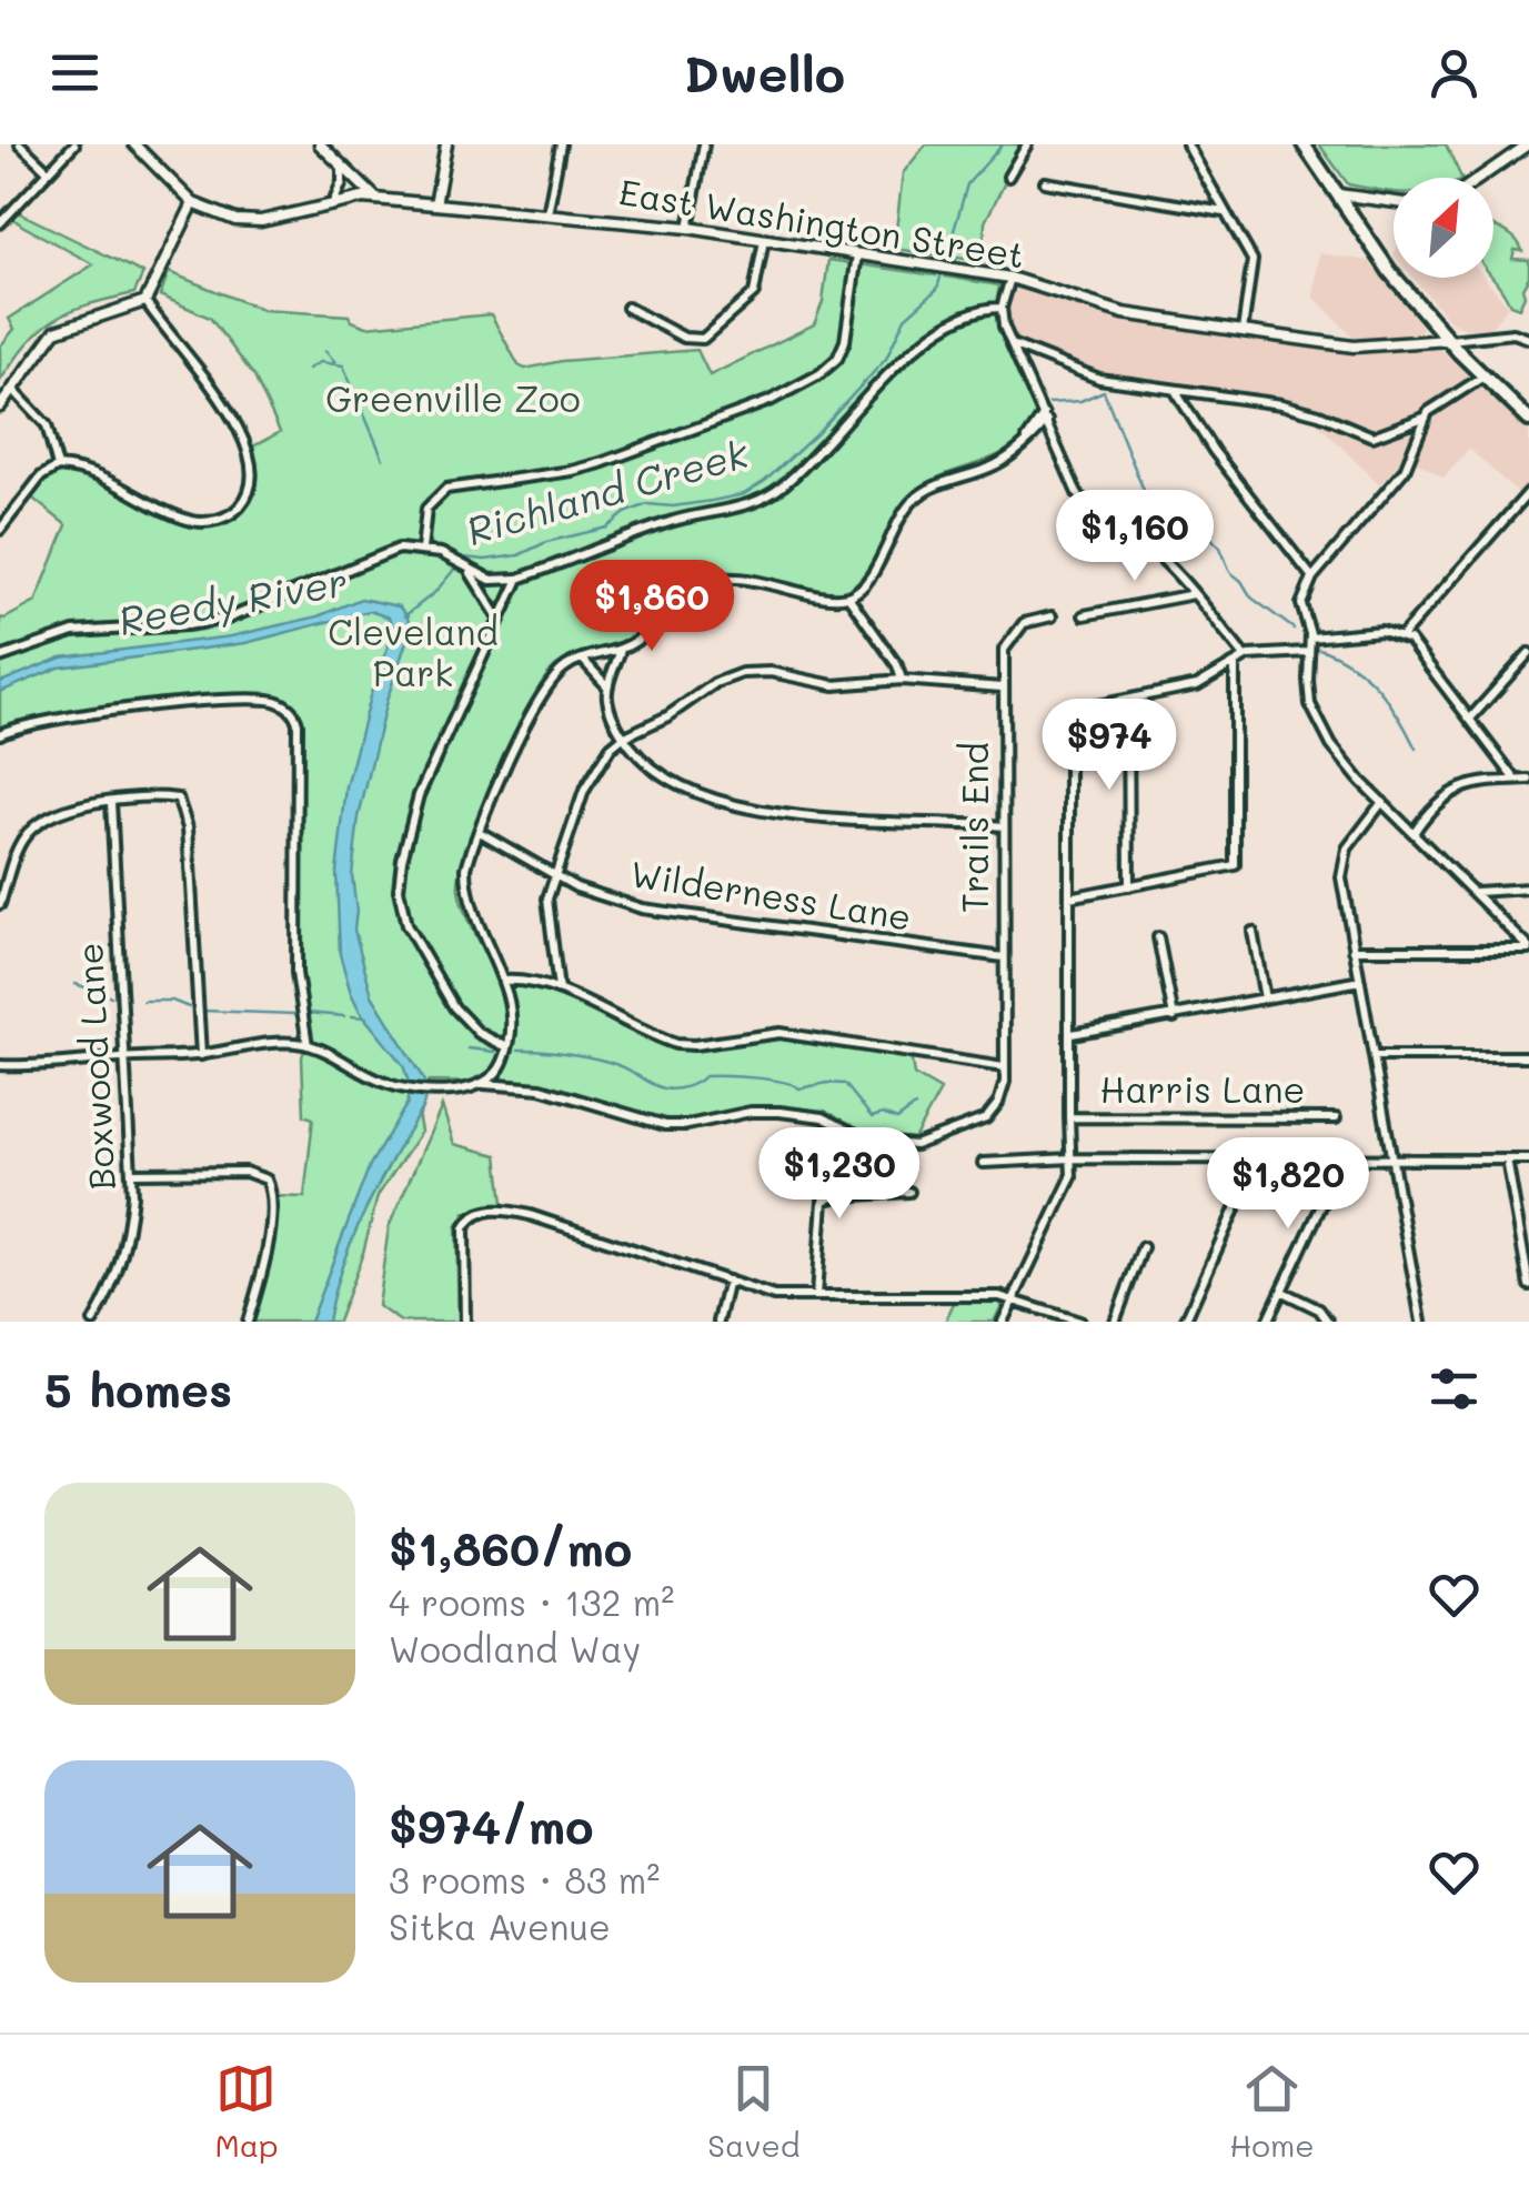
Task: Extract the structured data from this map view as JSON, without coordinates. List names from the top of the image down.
{
  "streets": {
    "street": [
      "East Washington Street",
      "Trails End",
      "Wilderness Lane",
      "Boxwood Lane",
      "Harris Lane"
    ]
  },
  "crossings": [
    ["Trails End", "Wilderness Lane"]
  ],
  "water": ["Richland Creek", "Reedy River"],
  "parks": ["Greenville Zoo", "Cleveland Park"],
  "north": "top right",
  "page": {
    "header": "Dwello",
    "price": [
      "$1,160",
      "$1,860",
      "$974",
      "$1,230",
      "$1,820"
    ],
    "heading": "5 homes",
    "list": [
      {
        "name": "$1,860/mo",
        "note": "4 rooms · 132 m² · Woodland Way"
      },
      {
        "name": "$974/mo",
        "note": "3 rooms · 83 m² · Sitka Avenue"
      }
    ],
    "tabs": ["Map", "Saved", "Home"]
  }
}
